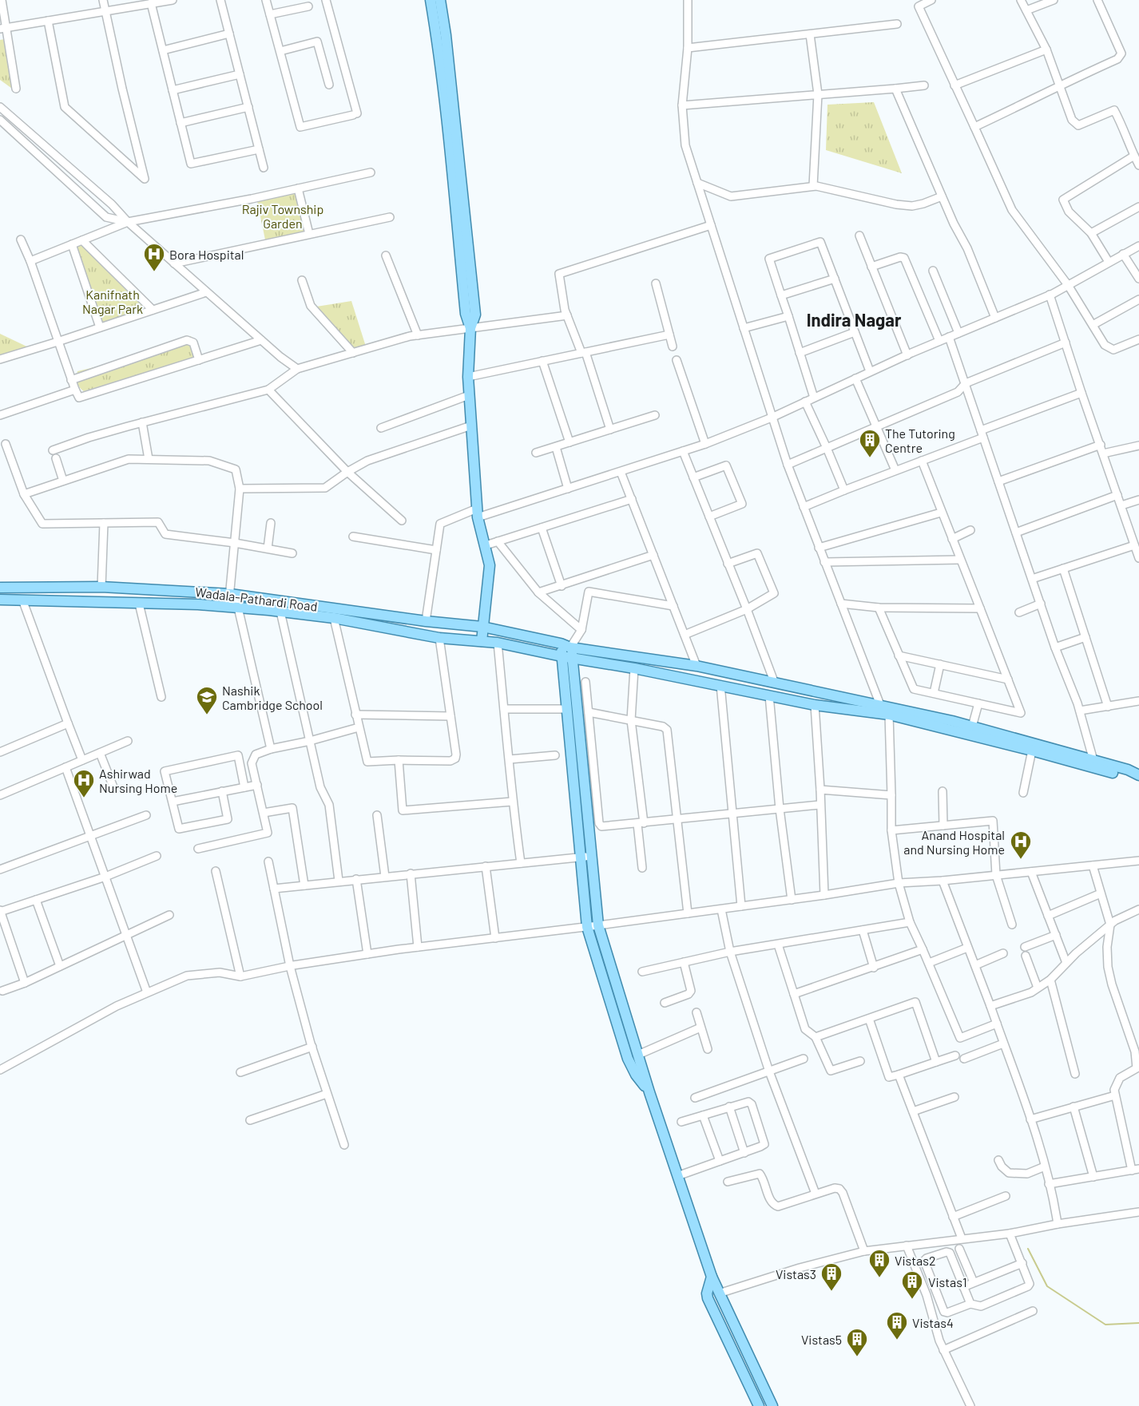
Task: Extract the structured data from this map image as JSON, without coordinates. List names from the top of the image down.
{
  "streets": {
    "main road": ["Wadala-Pathardi Road"]
  },
  "districts": ["Indira Nagar"],
  "parks": ["Rajiv Township Garden", "Kanifnath Nagar Park"],
  "places": {
    "hospital": ["Bora Hospital", "Ashirwad Nursing Home", "Anand Hospital and Nursing Home"],
    "building": [
      "The Tutoring Centre",
      "Vistas2",
      "Vistas3",
      "Vistas1",
      "Vistas4",
      "Vistas5"
    ],
    "school or university": ["Nashik Cambridge School"]
  }
}
